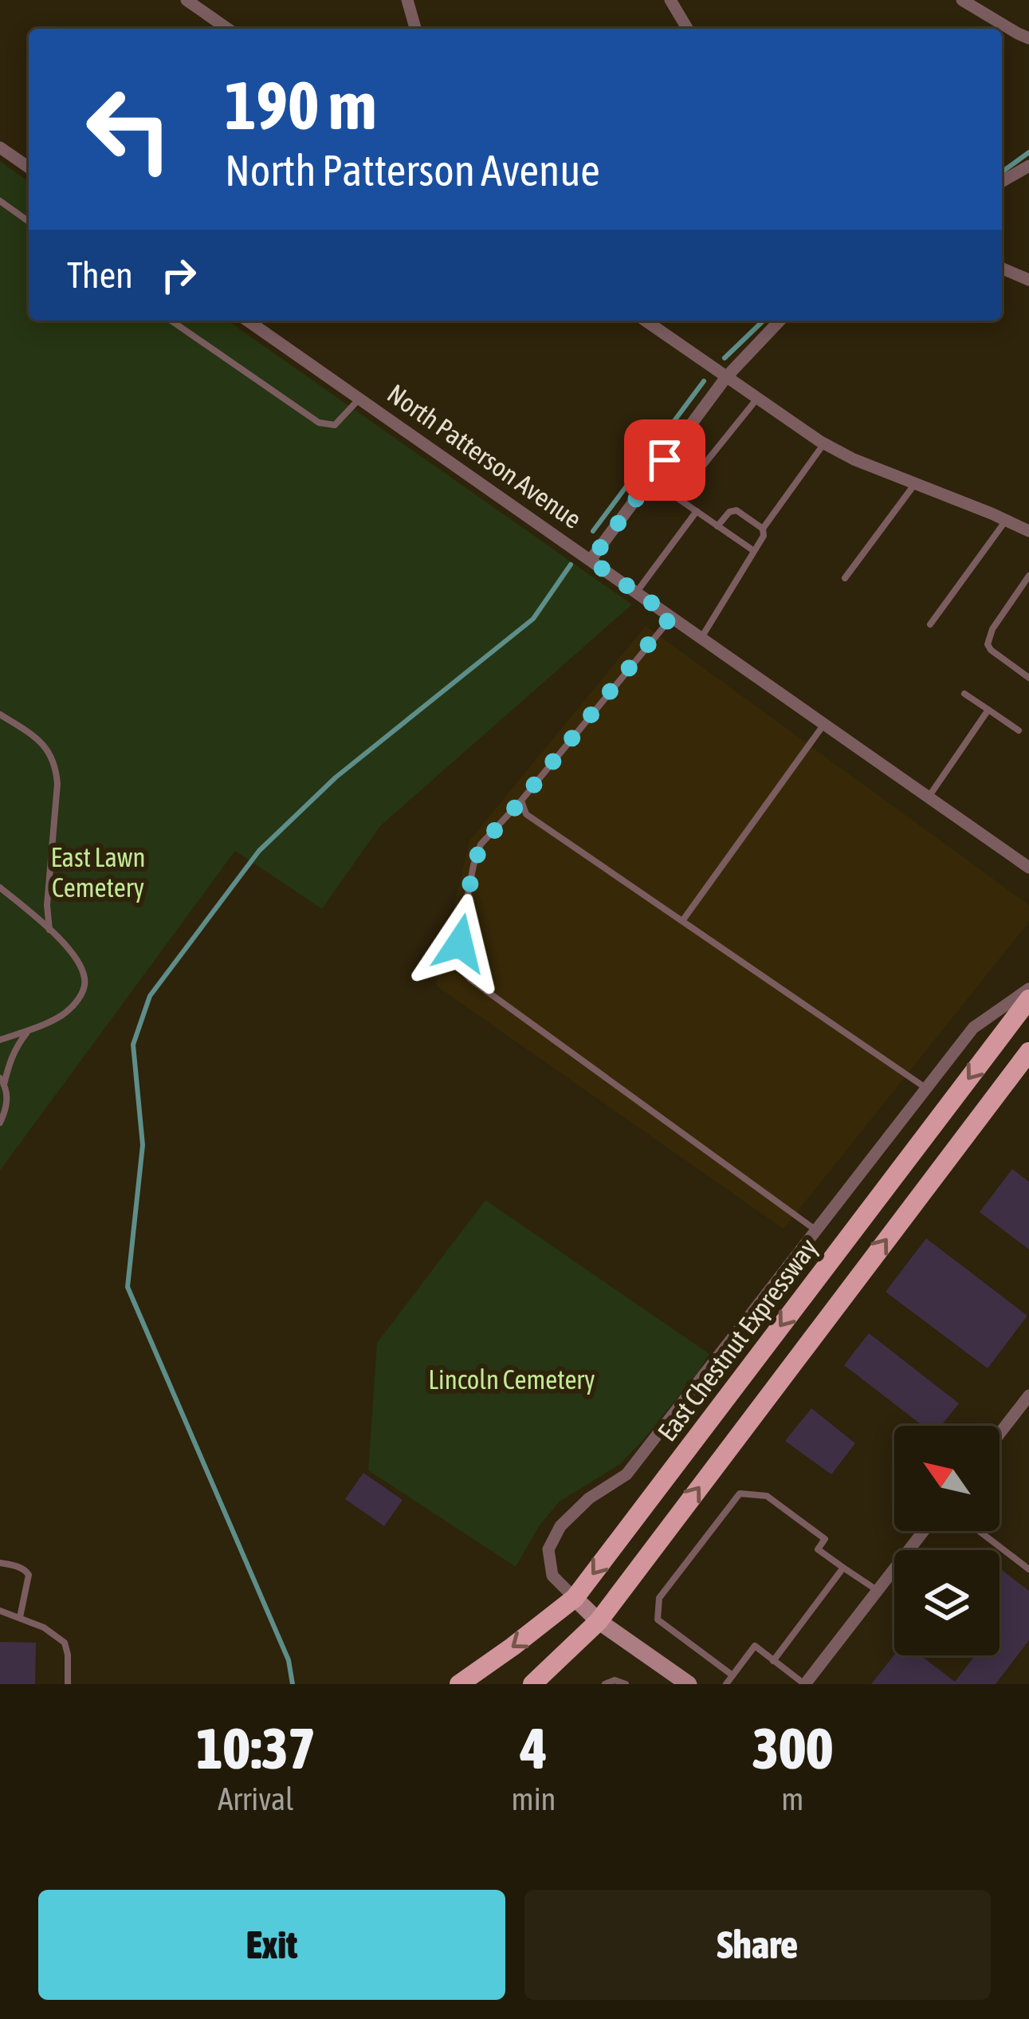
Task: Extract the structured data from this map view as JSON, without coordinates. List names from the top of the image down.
{
  "streets": {
    "main road": ["East Chestnut Expressway"],
    "street": ["North Patterson Avenue"]
  },
  "parks": ["East Lawn Cemetery", "Lincoln Cemetery"],
  "north": "top left",
  "page": {
    "turn": ["190 m", "North Patterson Avenue"],
    "then": "Then",
    "eta": [
      "10:37",
      "Arrival",
      "4",
      "min",
      "300",
      "m"
    ],
    "buttons": ["Exit", "Share"]
  }
}
